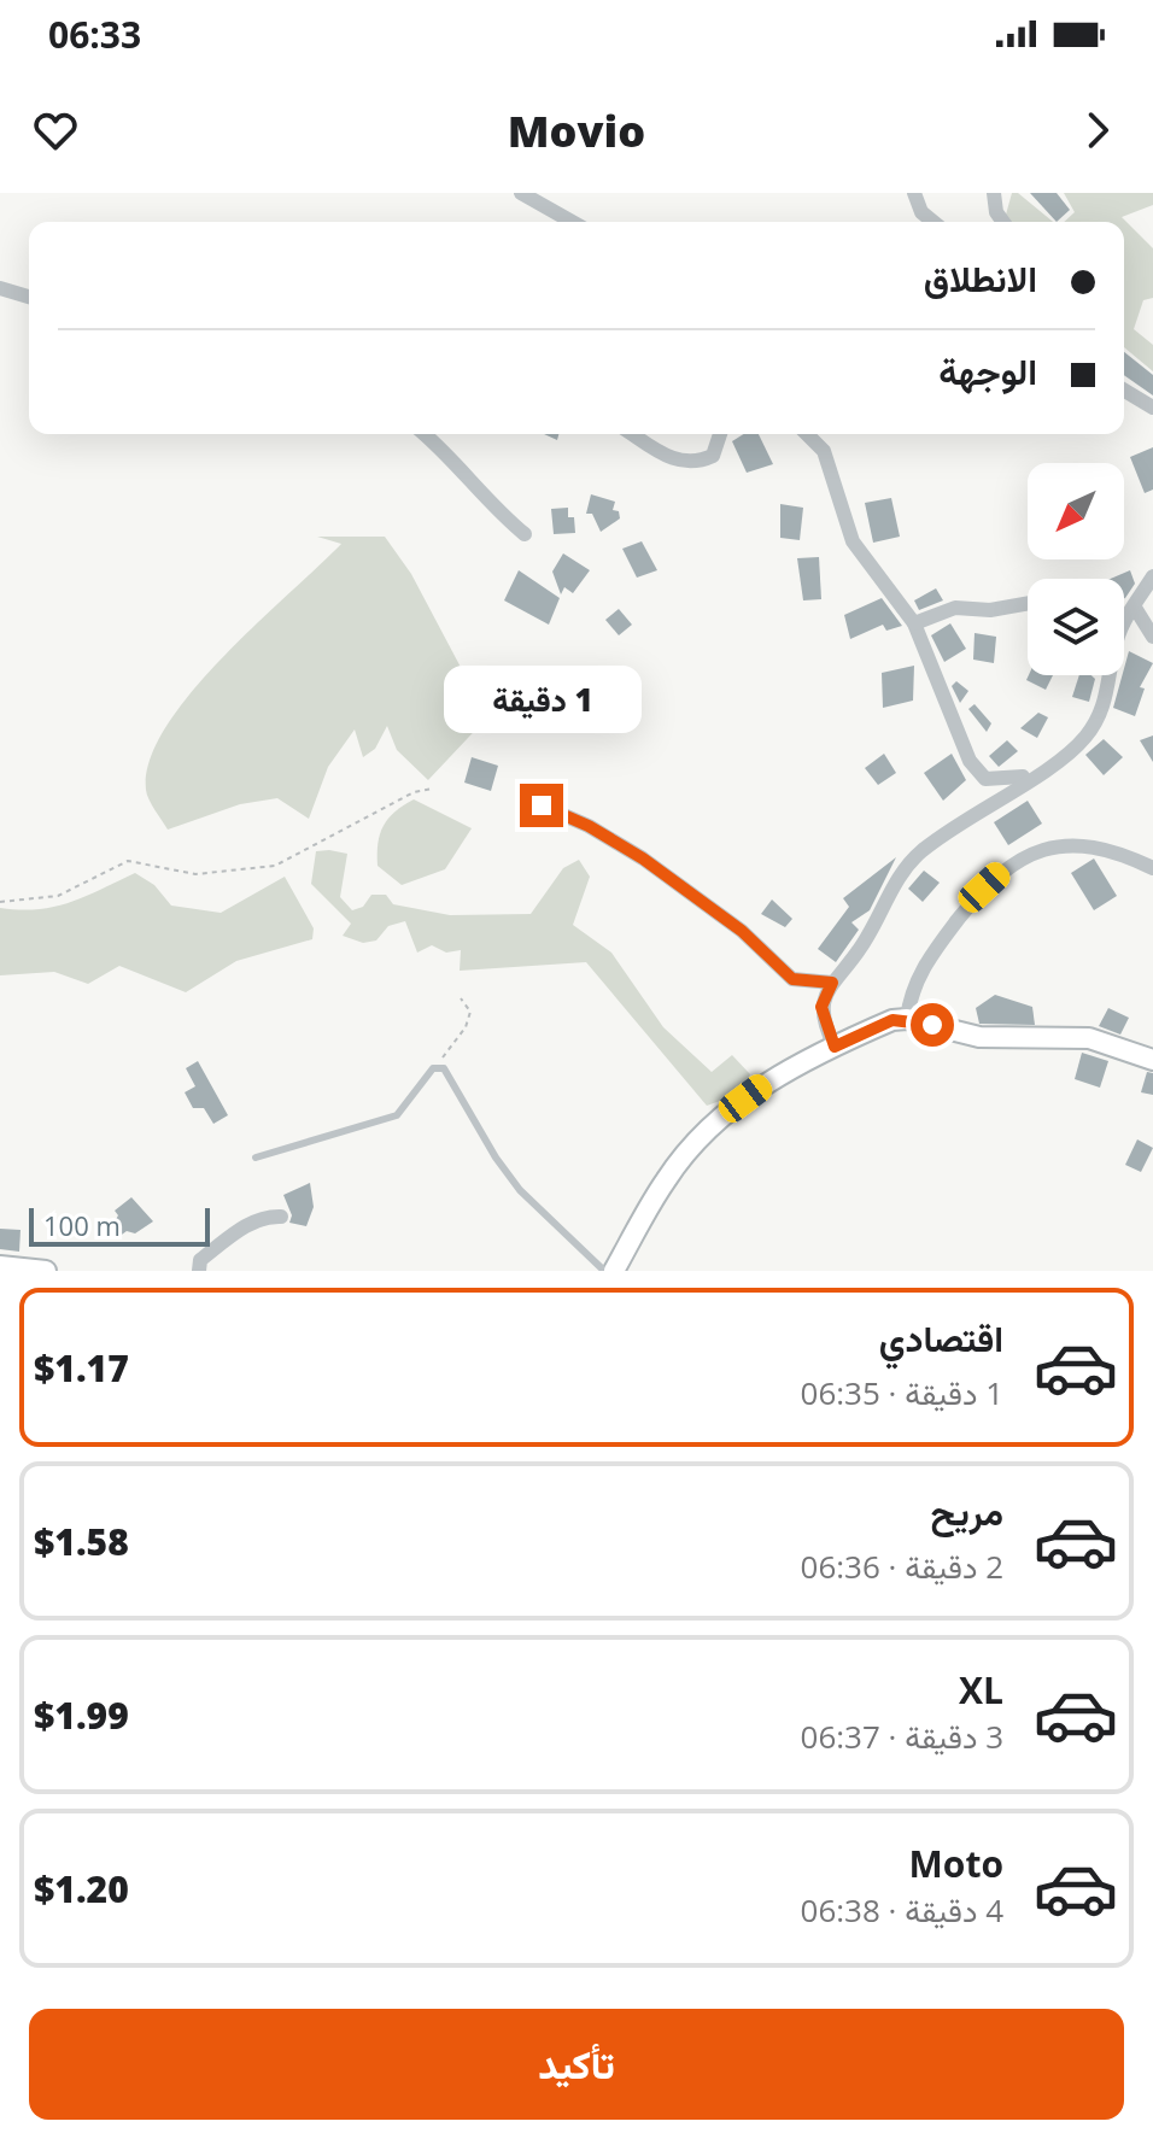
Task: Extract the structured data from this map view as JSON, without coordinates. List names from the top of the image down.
{
  "scale_bar": "100 m",
  "north": "bottom left",
  "page": {
    "status": "06:33",
    "header": "Movio",
    "banner": ["الانطلاق", "الوجهة"],
    "bubble": "1 دقيقة",
    "scale": "100 m",
    "list": [
      {
        "name": "اقتصادي",
        "note": "1 دقيقة · 06:35",
        "value": "$1.17"
      },
      {
        "name": "مريح",
        "note": "2 دقيقة · 06:36",
        "value": "$1.58"
      },
      {
        "name": "XL",
        "note": "3 دقيقة · 06:37",
        "value": "$1.99"
      },
      {
        "name": "Moto",
        "note": "4 دقيقة · 06:38",
        "value": "$1.20"
      }
    ],
    "buttons": "تأكيد"
  }
}
